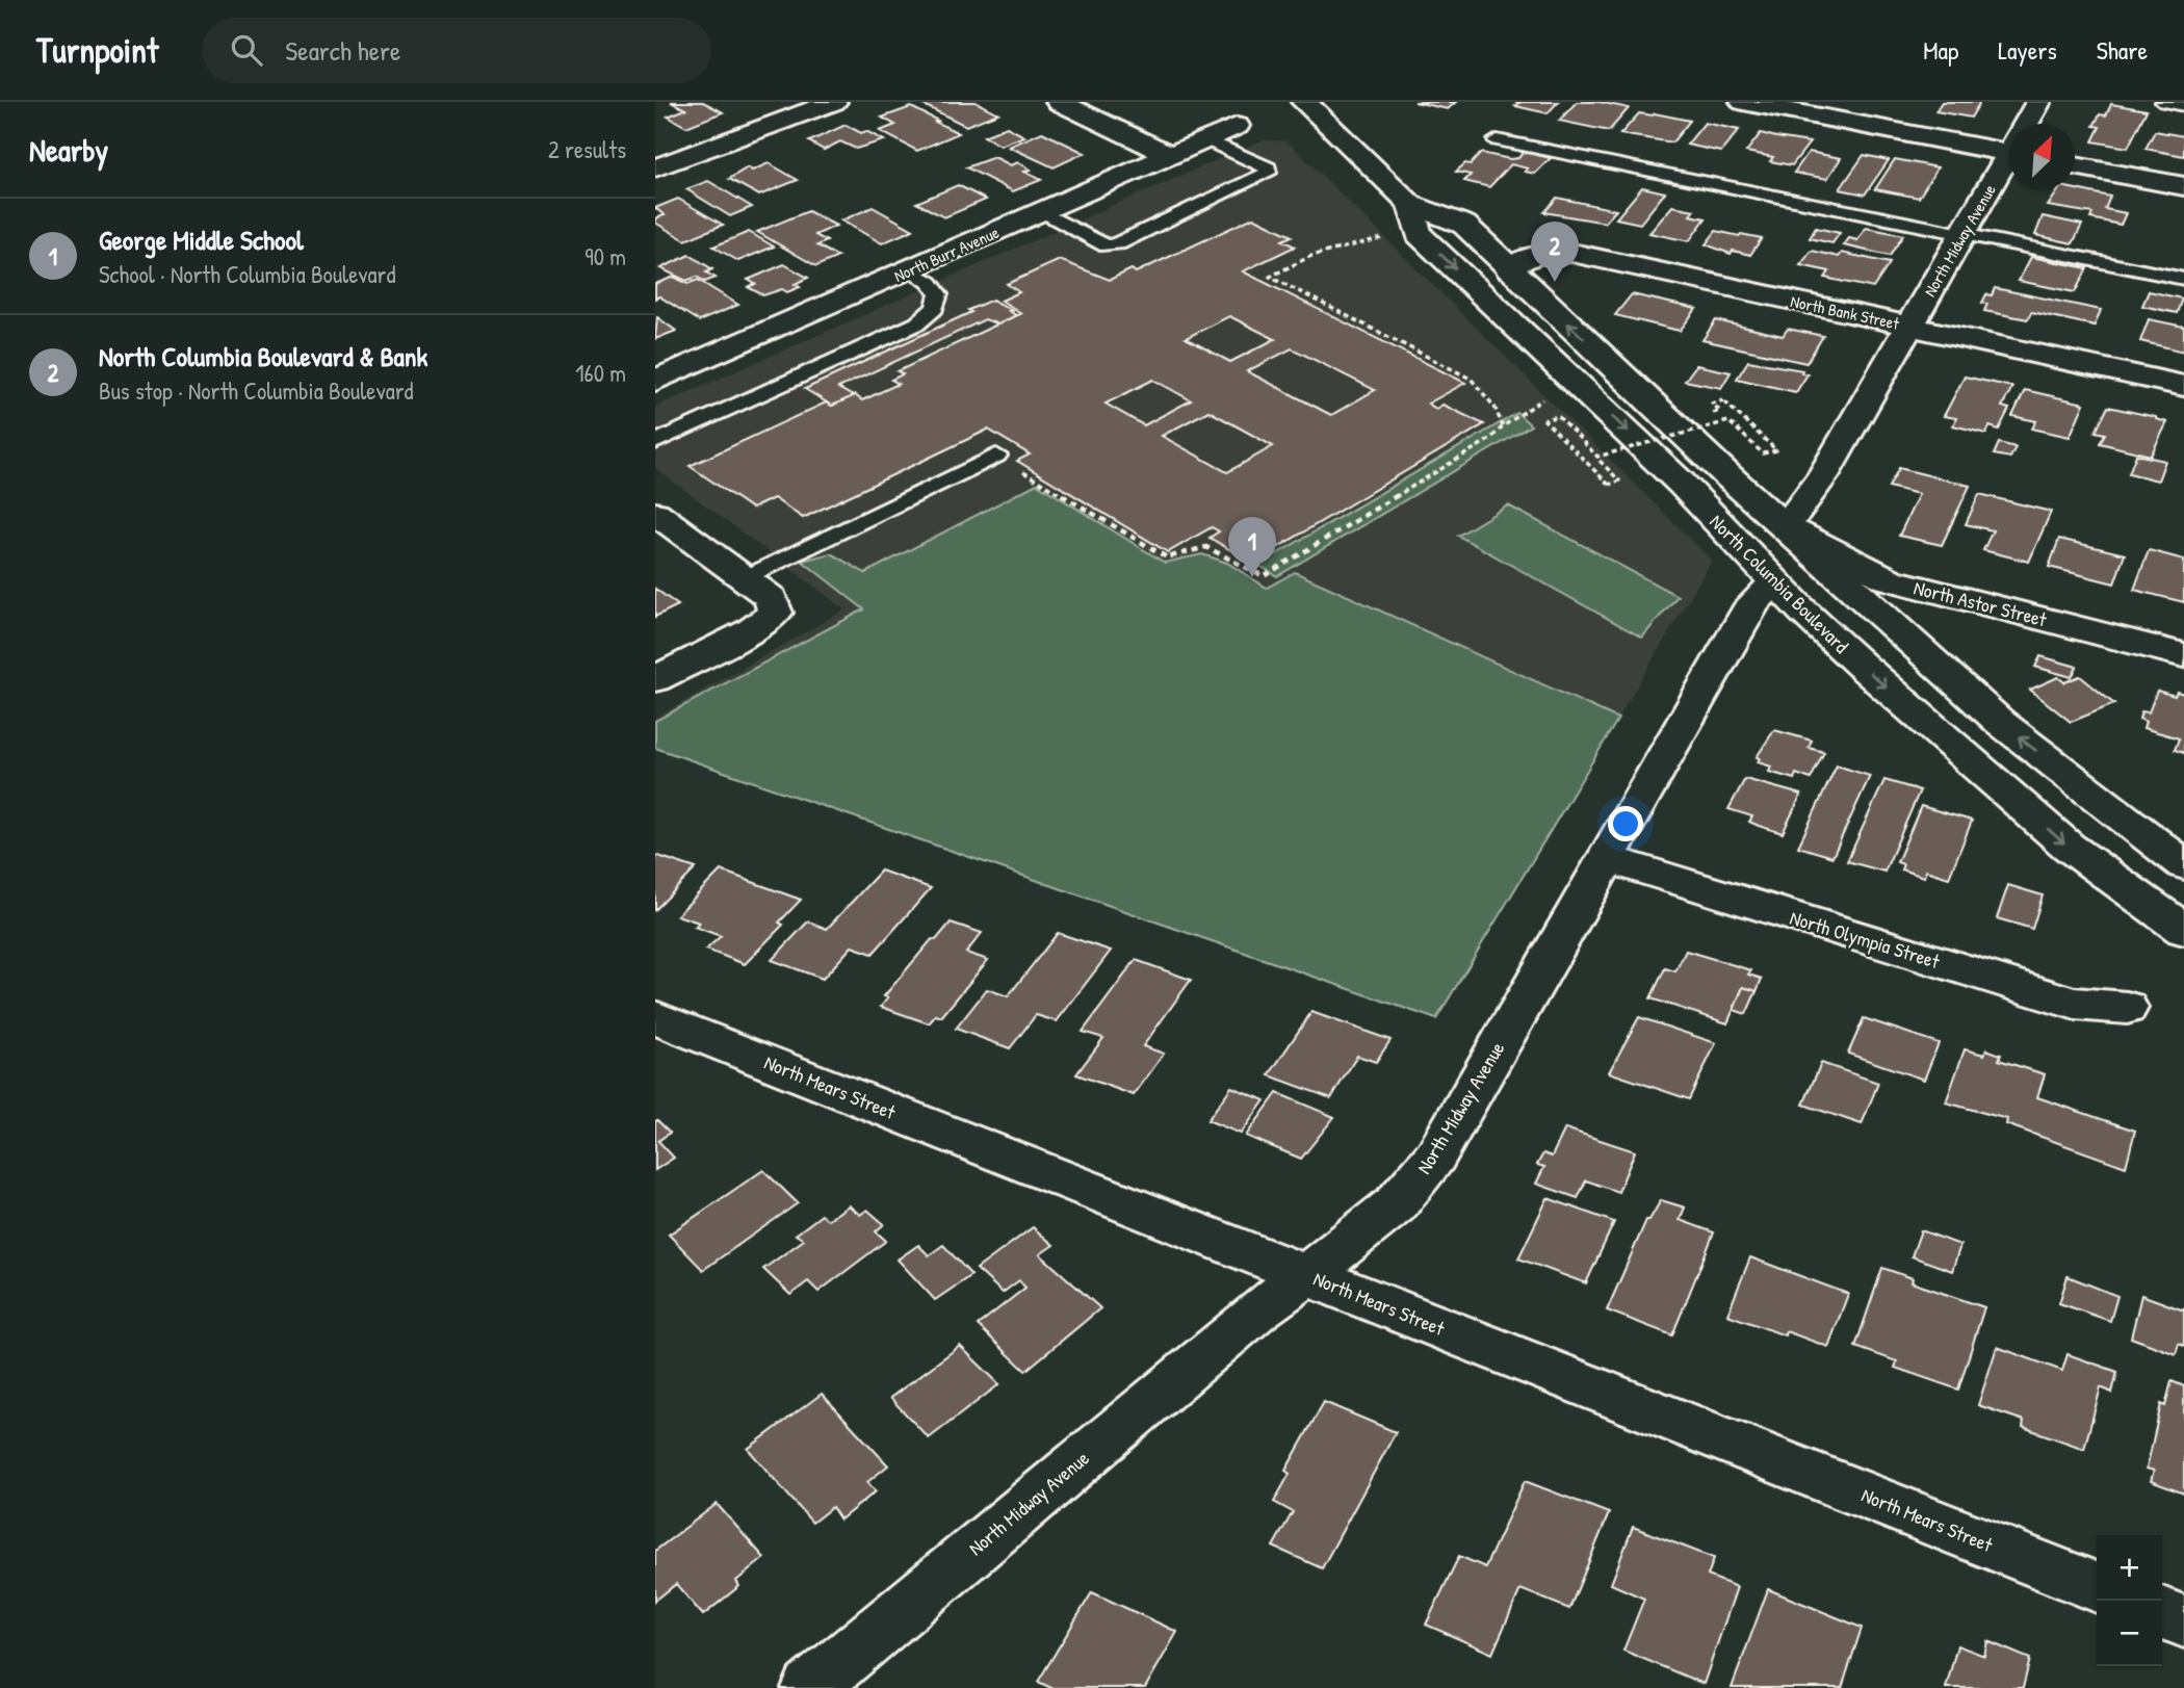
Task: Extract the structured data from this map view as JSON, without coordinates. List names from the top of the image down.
{
  "streets": {
    "street": [
      "North Midway Avenue",
      "North Burr Avenue",
      "North Bank Street",
      "North Columbia Boulevard",
      "North Astor Street",
      "North Olympia Street",
      "North Mears Street"
    ]
  },
  "crossings": [
    ["North Midway Avenue", "North Bank Street"],
    ["North Midway Avenue", "North Columbia Boulevard"],
    ["North Midway Avenue", "North Astor Street"],
    ["North Midway Avenue", "North Olympia Street"],
    ["North Midway Avenue", "North Mears Street"],
    ["North Bank Street", "North Columbia Boulevard"],
    ["North Columbia Boulevard", "North Astor Street"]
  ],
  "north": "top right",
  "page": {
    "header": "Turnpoint",
    "search": "Search here",
    "nav": ["Map", "Layers", "Share"],
    "heading": ["Nearby", "2 results"],
    "list": [
      {
        "mark": "1",
        "name": "George Middle School",
        "note": "School · North Columbia Boulevard",
        "value": "90 m"
      },
      {
        "mark": "2",
        "name": "North Columbia Boulevard & Bank",
        "note": "Bus stop · North Columbia Boulevard",
        "value": "160 m"
      }
    ],
    "pins": ["2", "1"],
    "map_buttons": ["+", "−"]
  }
}
